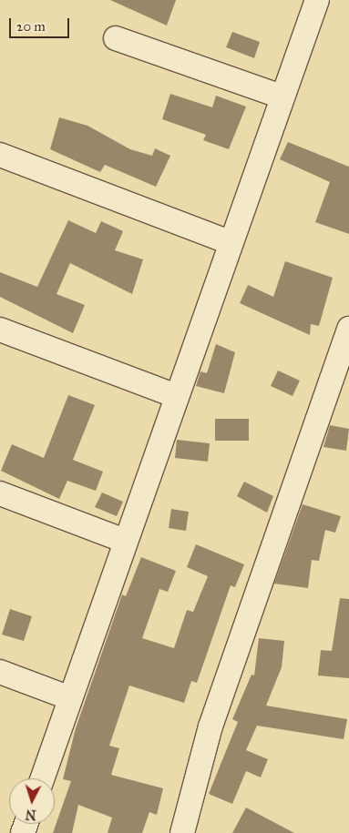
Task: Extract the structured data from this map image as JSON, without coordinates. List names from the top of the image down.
{
  "scale_bar": "20 m",
  "north": "bottom"
}
